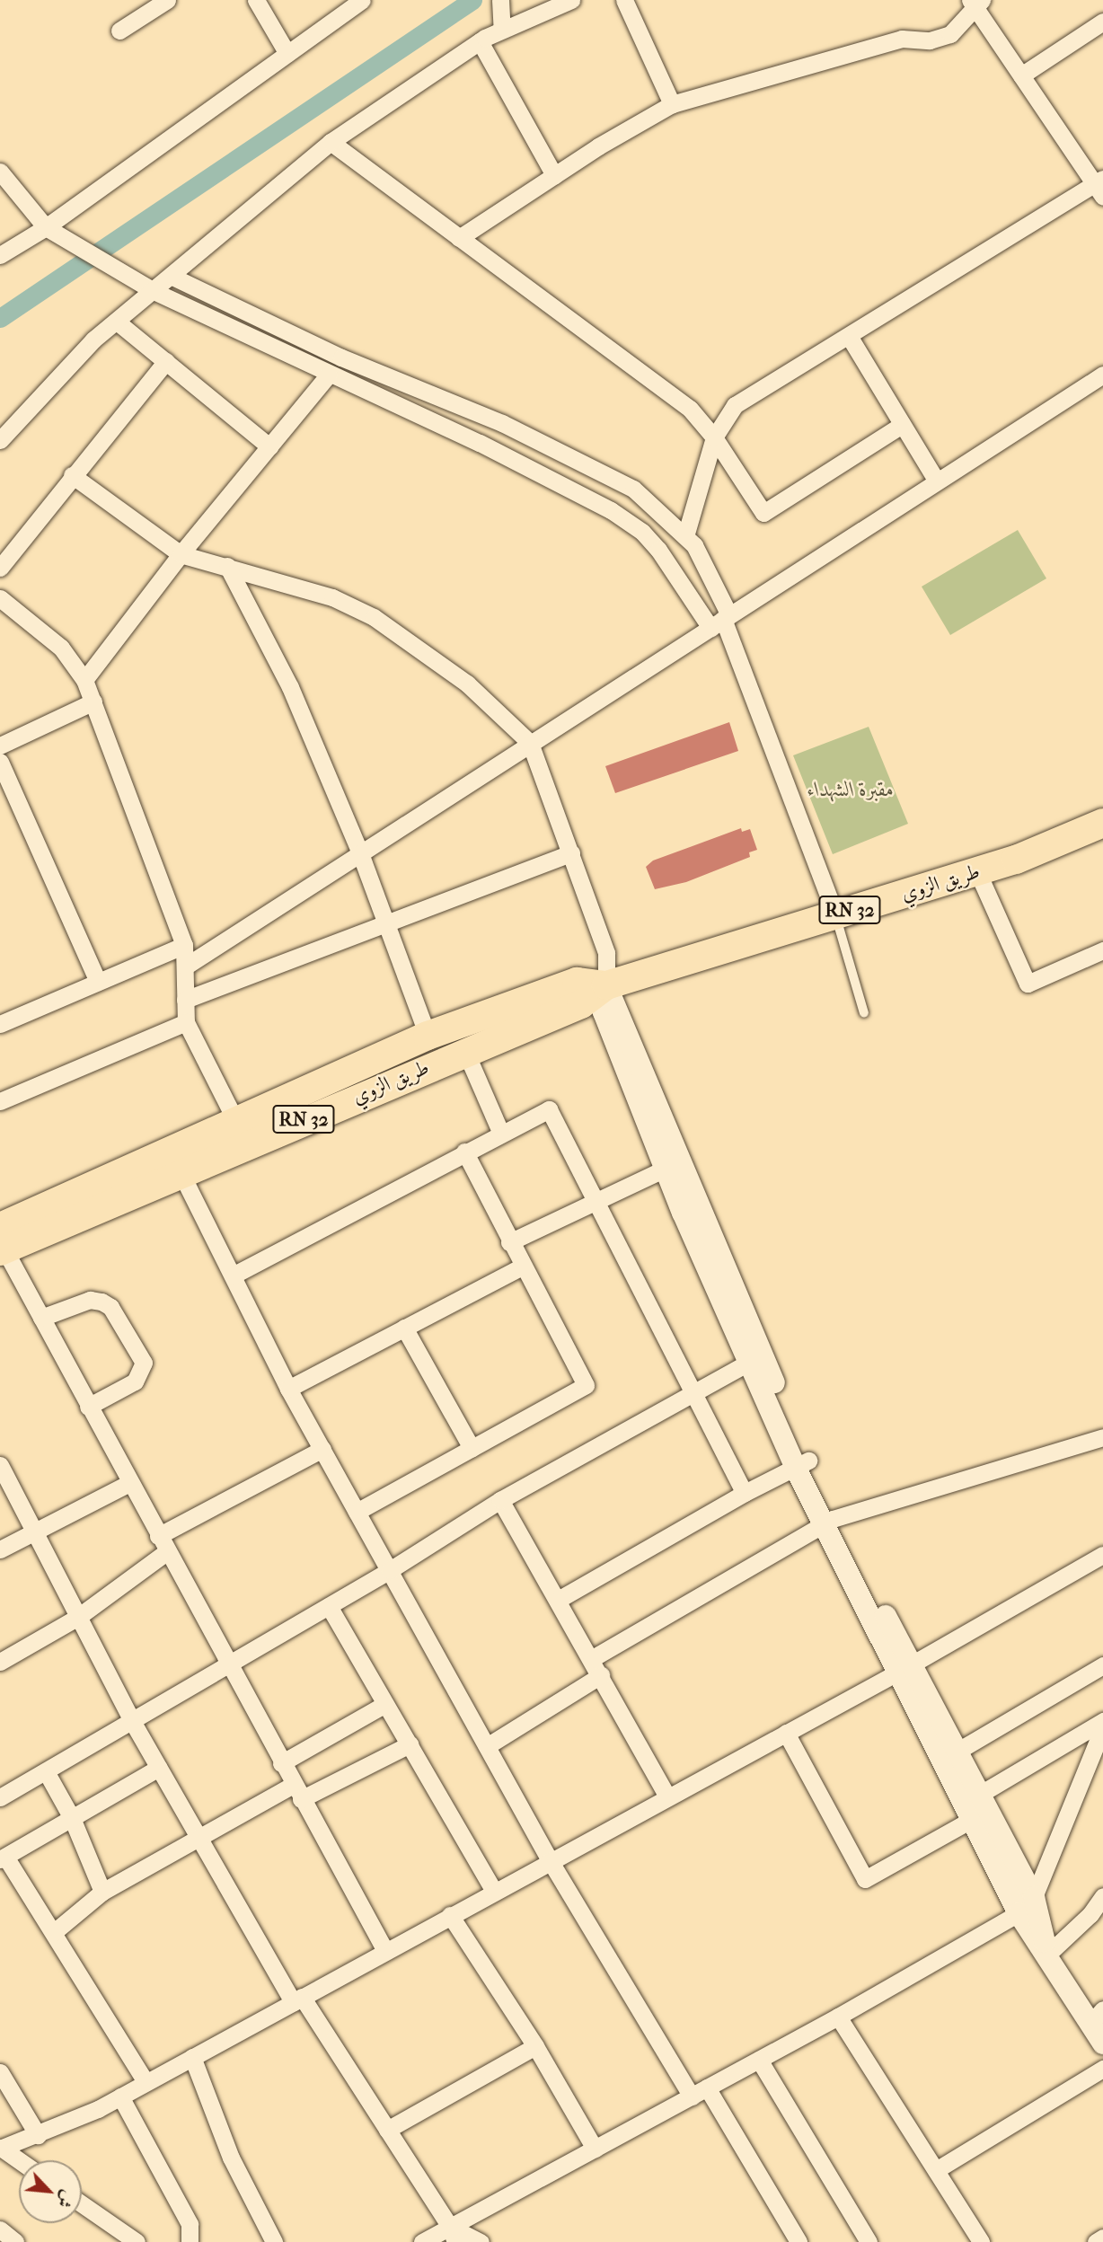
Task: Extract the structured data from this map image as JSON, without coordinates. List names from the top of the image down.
{
  "streets": {
    "main road": ["طريق الزوي", "RN 32"]
  },
  "parks": ["مقبرة الشهداء"],
  "north": "bottom right"
}
